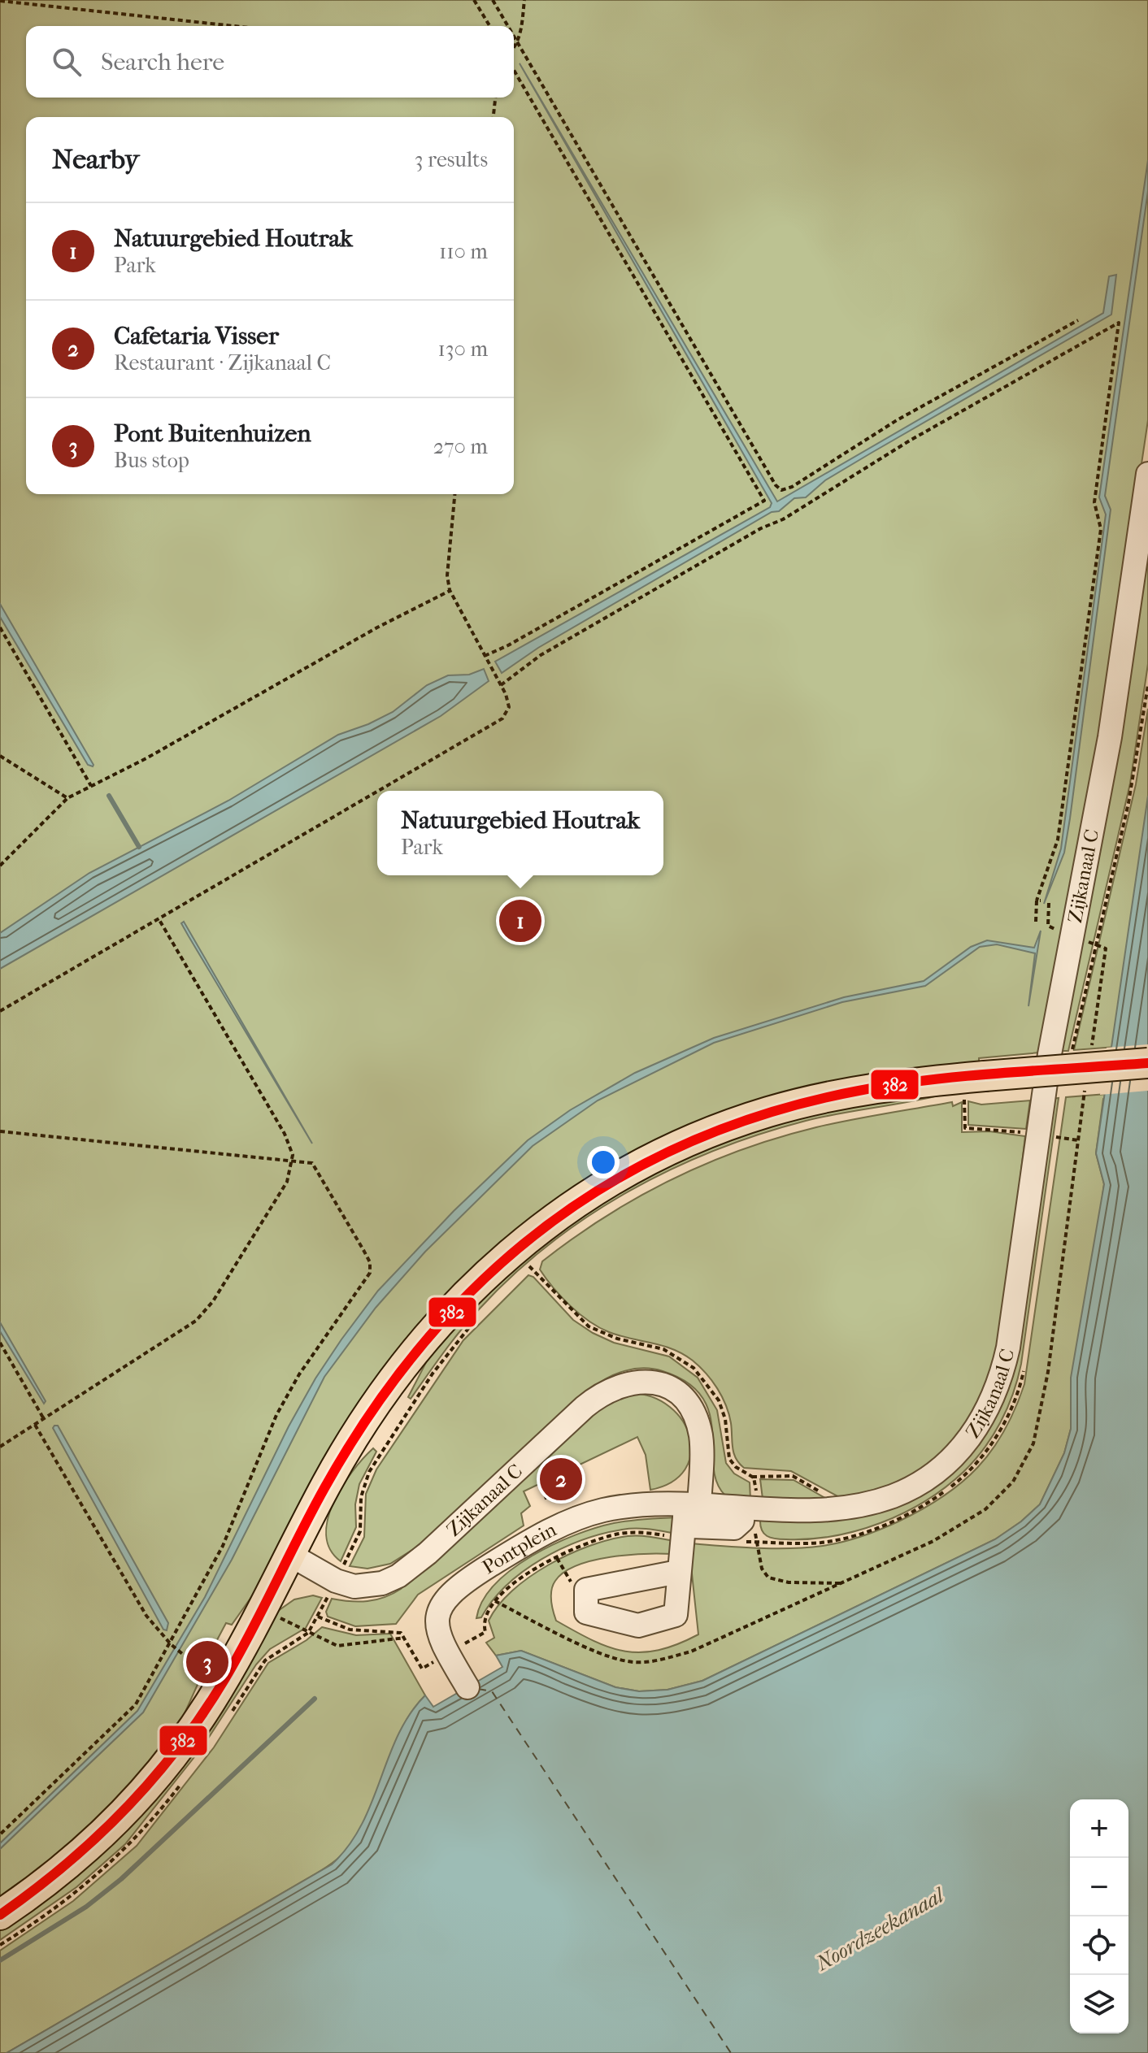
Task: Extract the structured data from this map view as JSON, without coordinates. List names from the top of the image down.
{
  "streets": {
    "street": ["Zijkanaal C", "Pontplein"]
  },
  "crossings": [
    ["Zijkanaal C", "Pontplein"]
  ],
  "water": ["Noordzeekanaal"],
  "lines": ["transit line 382"],
  "page": {
    "search": "Search here",
    "heading": ["Nearby", "3 results"],
    "list": [
      {
        "mark": "1",
        "name": "Natuurgebied Houtrak",
        "note": "Park",
        "value": "110 m"
      },
      {
        "mark": "2",
        "name": "Cafetaria Visser",
        "note": "Restaurant · Zijkanaal C",
        "value": "130 m"
      },
      {
        "mark": "3",
        "name": "Pont Buitenhuizen",
        "note": "Bus stop",
        "value": "270 m"
      }
    ],
    "popup": ["Natuurgebied Houtrak", "Park"],
    "pins": ["1", "2", "3"],
    "map_buttons": ["+", "−"]
  }
}
